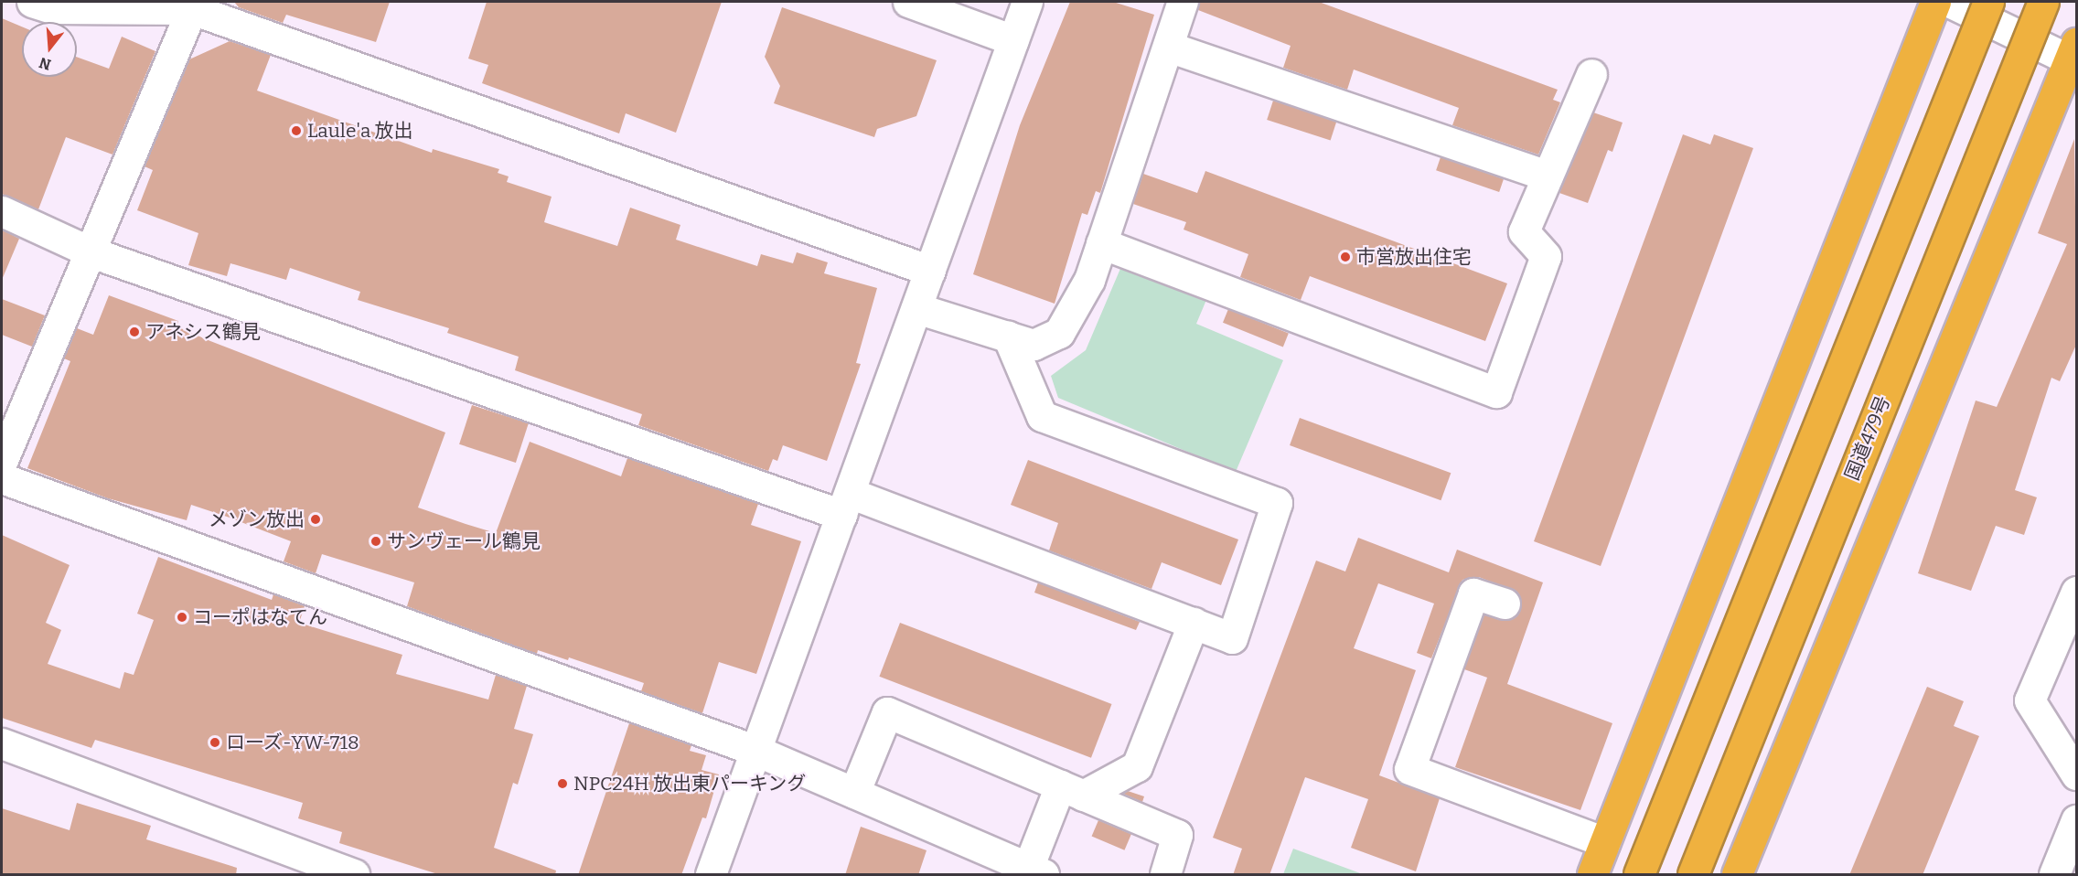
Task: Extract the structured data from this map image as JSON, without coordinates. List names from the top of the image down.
{
  "streets": {
    "highway": ["国道479号"]
  },
  "places": [
    "Laule'a 放出",
    "市営放出住宅",
    "アネシス鶴見",
    "メゾン放出",
    "サンヴェール鶴見",
    "コーポはなてん",
    "ローズ-YW-718",
    "NPC24H 放出東パーキング"
  ],
  "north": "bottom"
}
